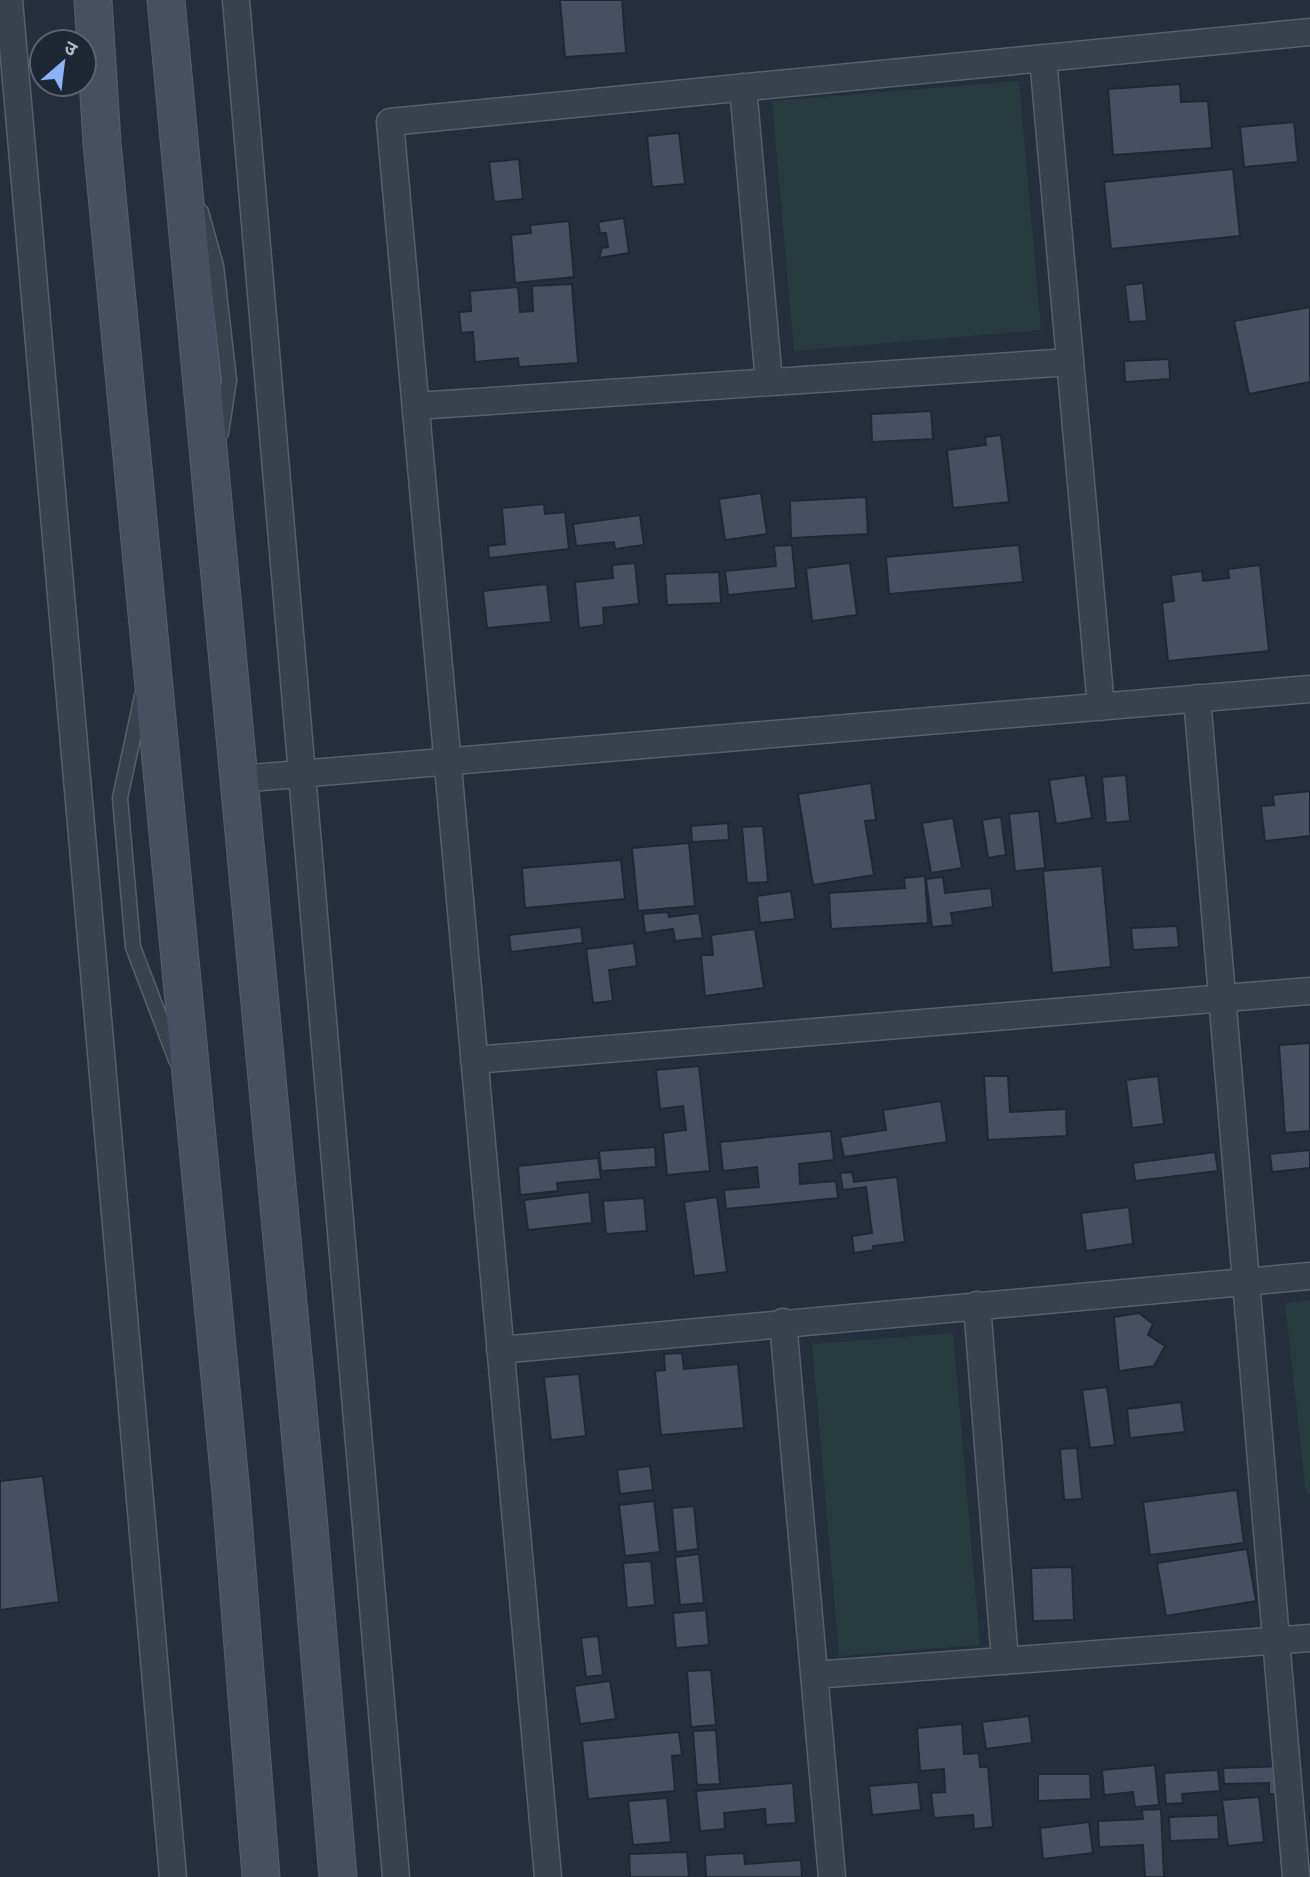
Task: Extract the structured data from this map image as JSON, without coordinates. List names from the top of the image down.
{
  "north": "top right"
}
